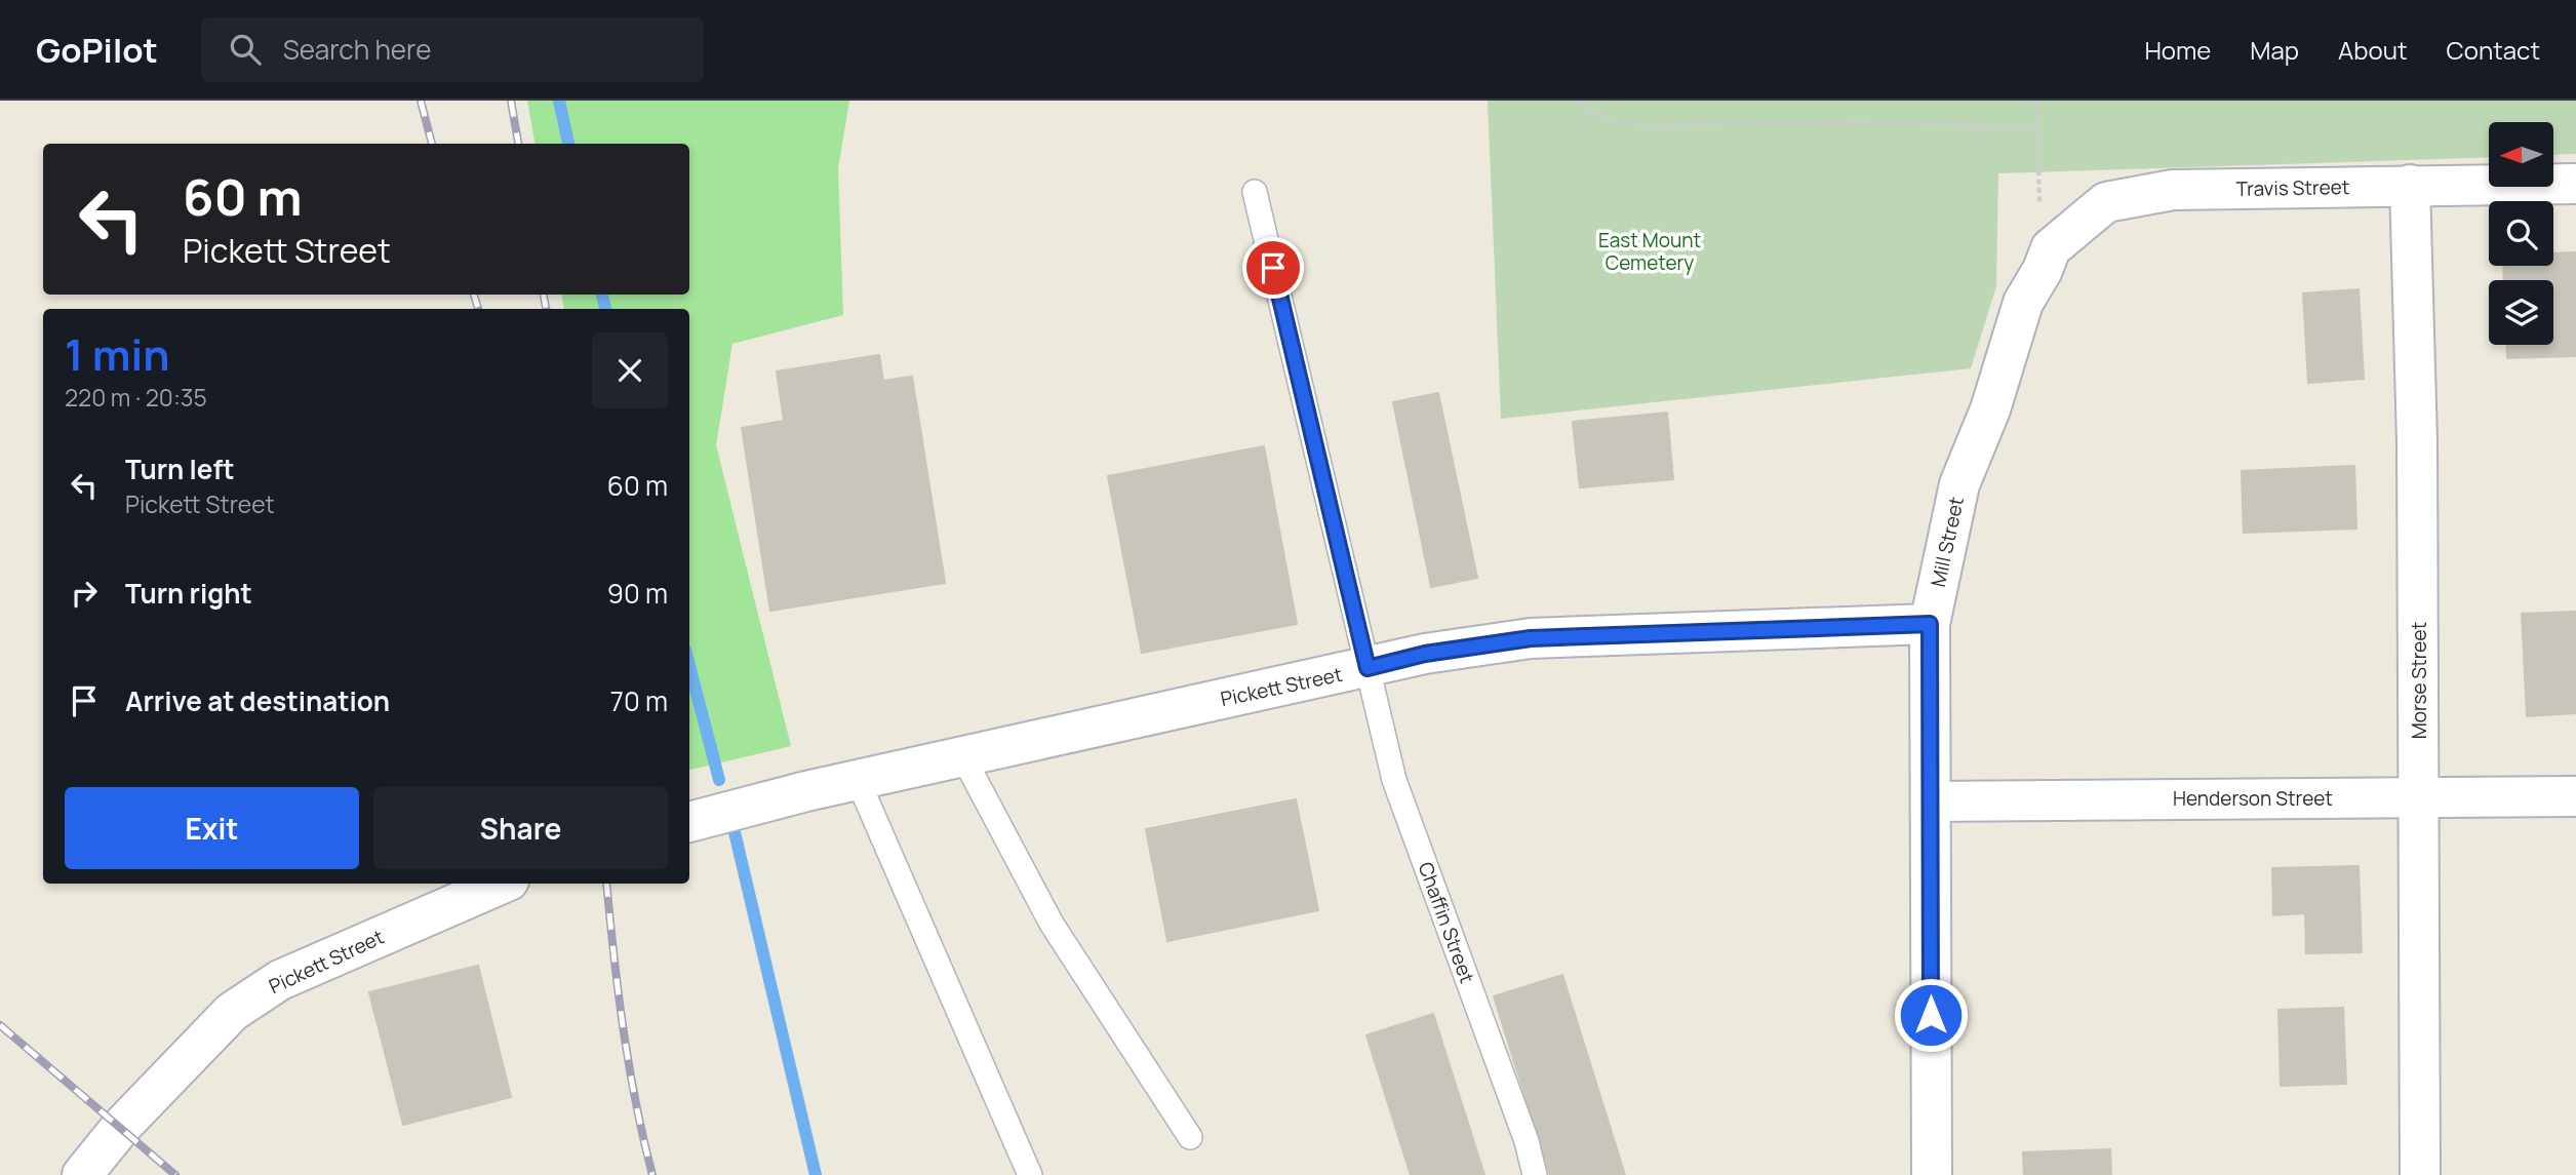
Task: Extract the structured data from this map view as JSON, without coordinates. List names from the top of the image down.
{
  "streets": {
    "street": [
      "Travis Street",
      "Mill Street",
      "Morse Street",
      "Pickett Street",
      "Henderson Street"
    ],
    "lane": ["Chaffin Street"]
  },
  "crossings": [
    ["Travis Street", "Mill Street"],
    ["Travis Street", "Morse Street"],
    ["Mill Street", "Pickett Street"],
    ["Mill Street", "Henderson Street"],
    ["Morse Street", "Henderson Street"],
    ["Pickett Street", "Chaffin Street"]
  ],
  "parks": ["East Mount Cemetery"],
  "north": "left",
  "page": {
    "header": "GoPilot",
    "search": "Search here",
    "nav": [
      "Home",
      "Map",
      "About",
      "Contact"
    ],
    "turn": ["60 m", "Pickett Street"],
    "heading": ["1 min", "220 m · 20:35"],
    "list": [
      {
        "name": "Turn left",
        "note": "Pickett Street",
        "value": "60 m"
      },
      {
        "name": "Turn right",
        "value": "90 m"
      },
      {
        "name": "Arrive at destination",
        "value": "70 m"
      }
    ],
    "buttons": ["Exit", "Share"]
  }
}
